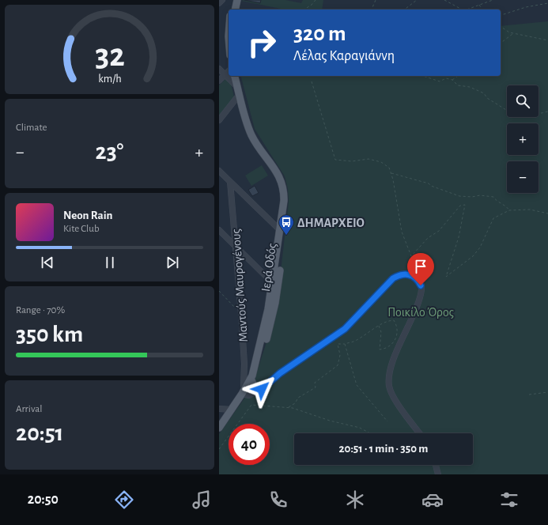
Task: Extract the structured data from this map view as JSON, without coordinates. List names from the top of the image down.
{
  "streets": {
    "main road": ["Ιερά Οδός"],
    "street": ["Μαντούς Μαυρογένους"]
  },
  "crossings": [
    ["Ιερά Οδός", "Μαντούς Μαυρογένους"]
  ],
  "parks": ["Ποικίλο Όρος"],
  "places": {
    "bus stop": ["ΔΗΜΑΡΧΕΙΟ"]
  },
  "page": {
    "turn": ["320 m", "Λέλας Καραγιάννη"],
    "map_buttons": ["+", "−"],
    "tile": [
      "Climate",
      ["Range · 70%", "350 km"],
      ["Arrival", "20:51"]
    ],
    "heat": ["−", "23°", "+"],
    "song": ["Neon Rain", "Kite Club"],
    "limit": "40",
    "trip": "20:51 · 1 min · 350 m",
    "tabs": "20:50",
    "gauge": ["32", "km/h"]
  }
}
